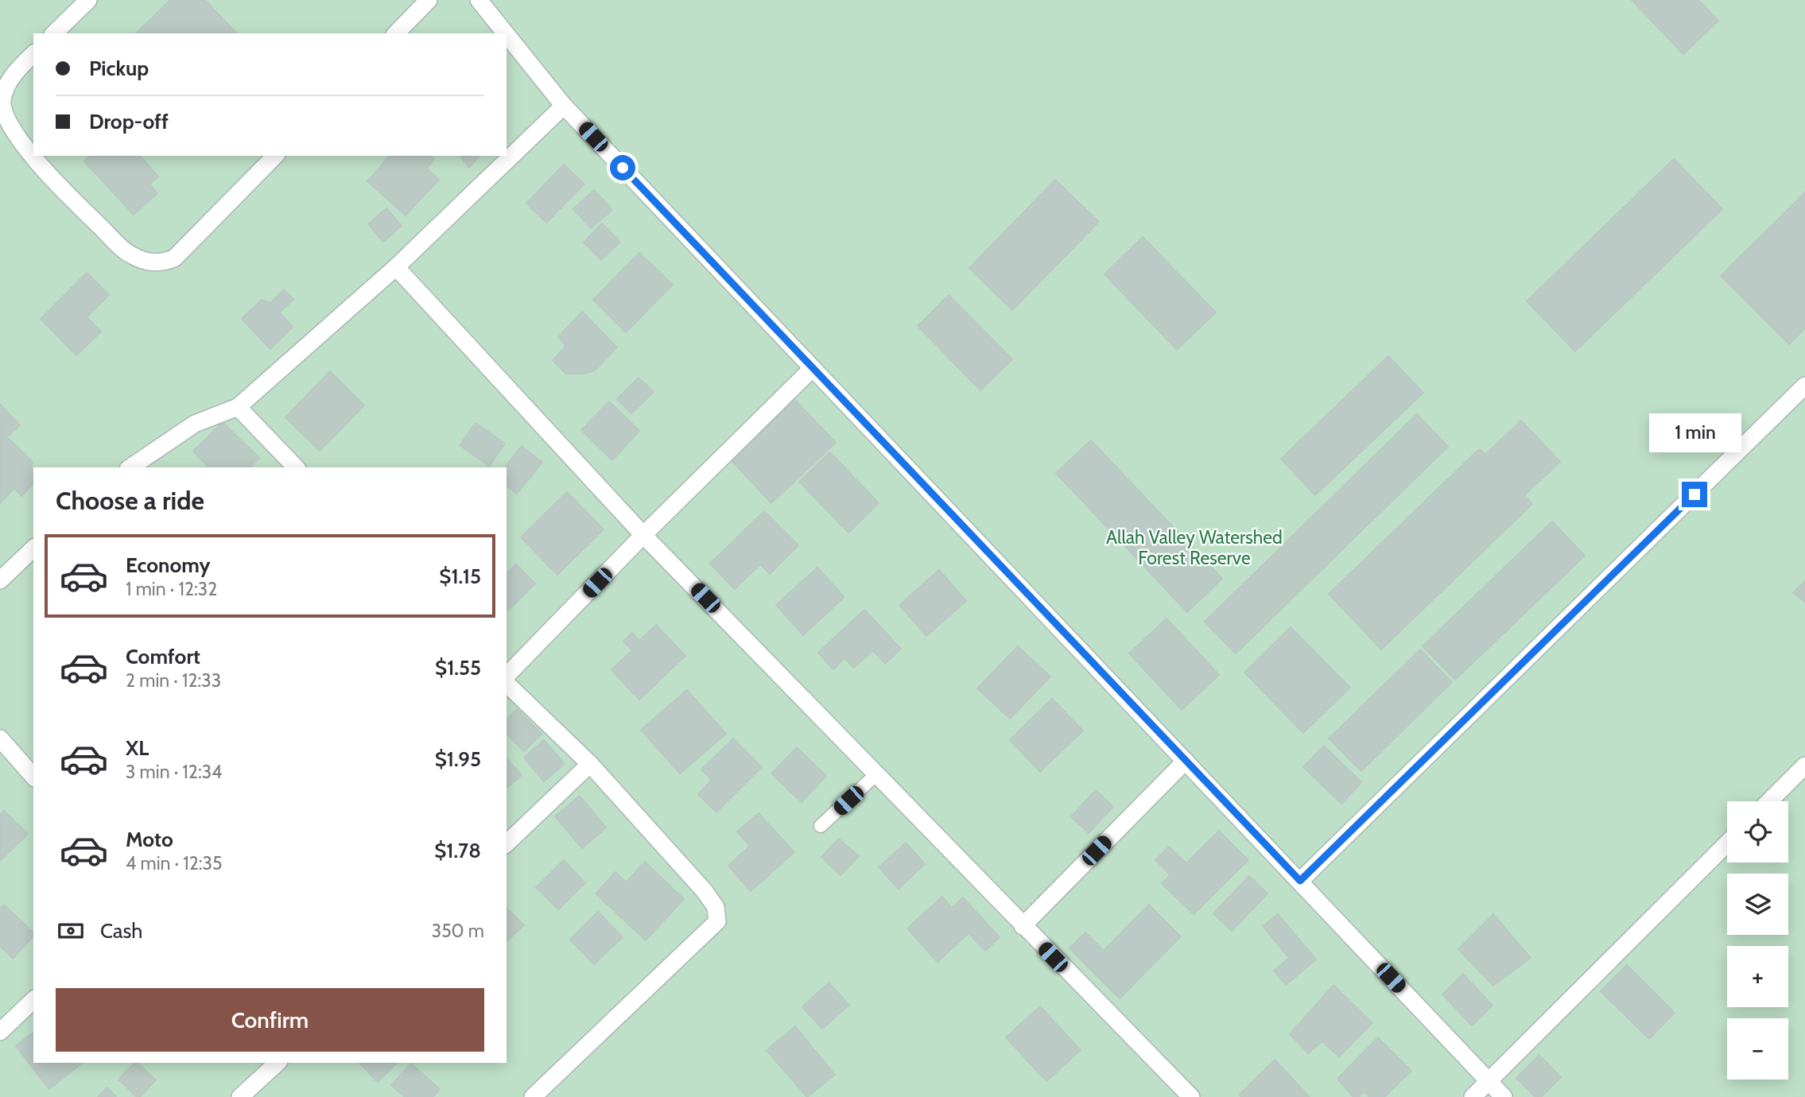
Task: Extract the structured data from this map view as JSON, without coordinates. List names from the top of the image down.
{
  "parks": ["Allah Valley Watershed Forest Reserve"],
  "page": {
    "banner": ["Pickup", "Drop-off"],
    "bubble": "1 min",
    "heading": "Choose a ride",
    "list": [
      {
        "name": "Economy",
        "note": "1 min · 12:32",
        "value": "$1.15"
      },
      {
        "name": "Comfort",
        "note": "2 min · 12:33",
        "value": "$1.55"
      },
      {
        "name": "XL",
        "note": "3 min · 12:34",
        "value": "$1.95"
      },
      {
        "name": "Moto",
        "note": "4 min · 12:35",
        "value": "$1.78"
      }
    ],
    "map_buttons": ["+", "−"],
    "pay": ["Cash", "350 m"],
    "buttons": "Confirm"
  }
}
